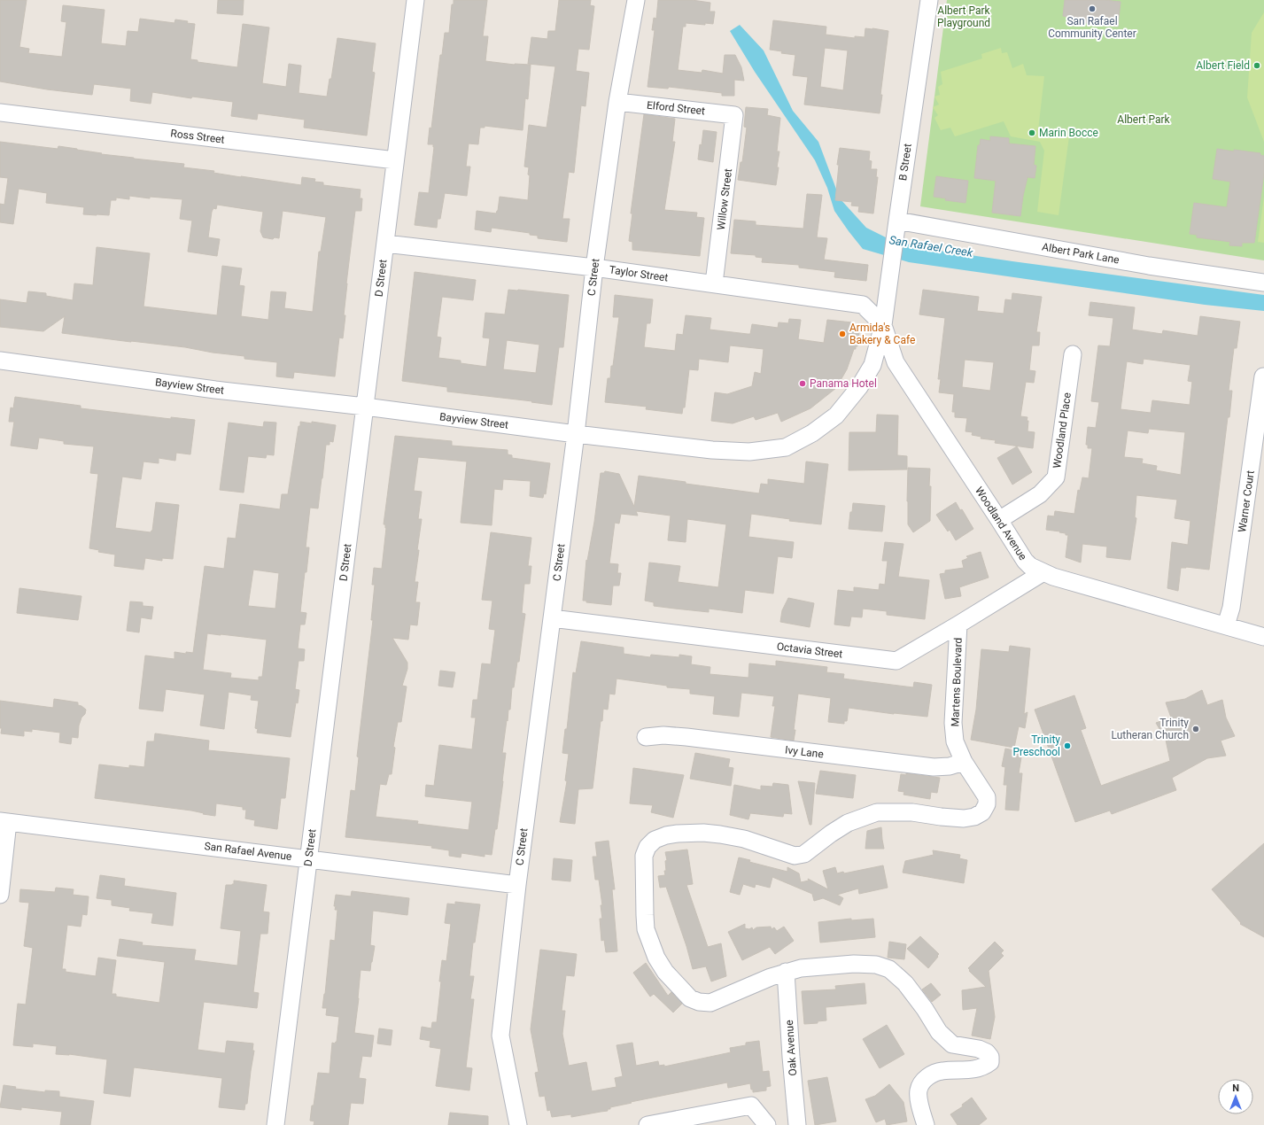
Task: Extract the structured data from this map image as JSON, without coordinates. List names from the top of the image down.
{
  "streets": {
    "street": [
      "Elford Street",
      "Ross Street",
      "B Street",
      "Willow Street",
      "Albert Park Lane",
      "Taylor Street",
      "C Street",
      "D Street",
      "Bayview Street",
      "Woodland Place",
      "Warner Court",
      "Woodland Avenue",
      "Octavia Street",
      "Martens Boulevard",
      "Ivy Lane",
      "San Rafael Avenue",
      "Oak Avenue"
    ]
  },
  "crossings": [
    ["Elford Street", "Willow Street"],
    ["Elford Street", "C Street"],
    ["Ross Street", "D Street"],
    ["B Street", "Albert Park Lane"],
    ["B Street", "Taylor Street"],
    ["B Street", "Bayview Street"],
    ["B Street", "Woodland Avenue"],
    ["Willow Street", "Taylor Street"],
    ["Taylor Street", "C Street"],
    ["Taylor Street", "D Street"],
    ["Taylor Street", "Bayview Street"],
    ["Taylor Street", "Woodland Avenue"],
    ["C Street", "Bayview Street"],
    ["C Street", "Octavia Street"],
    ["C Street", "San Rafael Avenue"],
    ["D Street", "Bayview Street"],
    ["D Street", "San Rafael Avenue"],
    ["Bayview Street", "Woodland Avenue"],
    ["Woodland Place", "Woodland Avenue"],
    ["Warner Court", "Woodland Avenue"],
    ["Woodland Avenue", "Octavia Street"],
    ["Octavia Street", "Martens Boulevard"],
    ["Martens Boulevard", "Ivy Lane"],
    ["Martens Boulevard", "Oak Avenue"]
  ],
  "water": ["San Rafael Creek"],
  "parks": ["Albert Park Playground", "Albert Park"],
  "places": [
    "San Rafael Community Center",
    "Albert Field",
    "Marin Bocce",
    "Armida's Bakery & Cafe",
    "Panama Hotel",
    "Trinity Lutheran Church",
    "Trinity Preschool"
  ],
  "north": "top"
}
